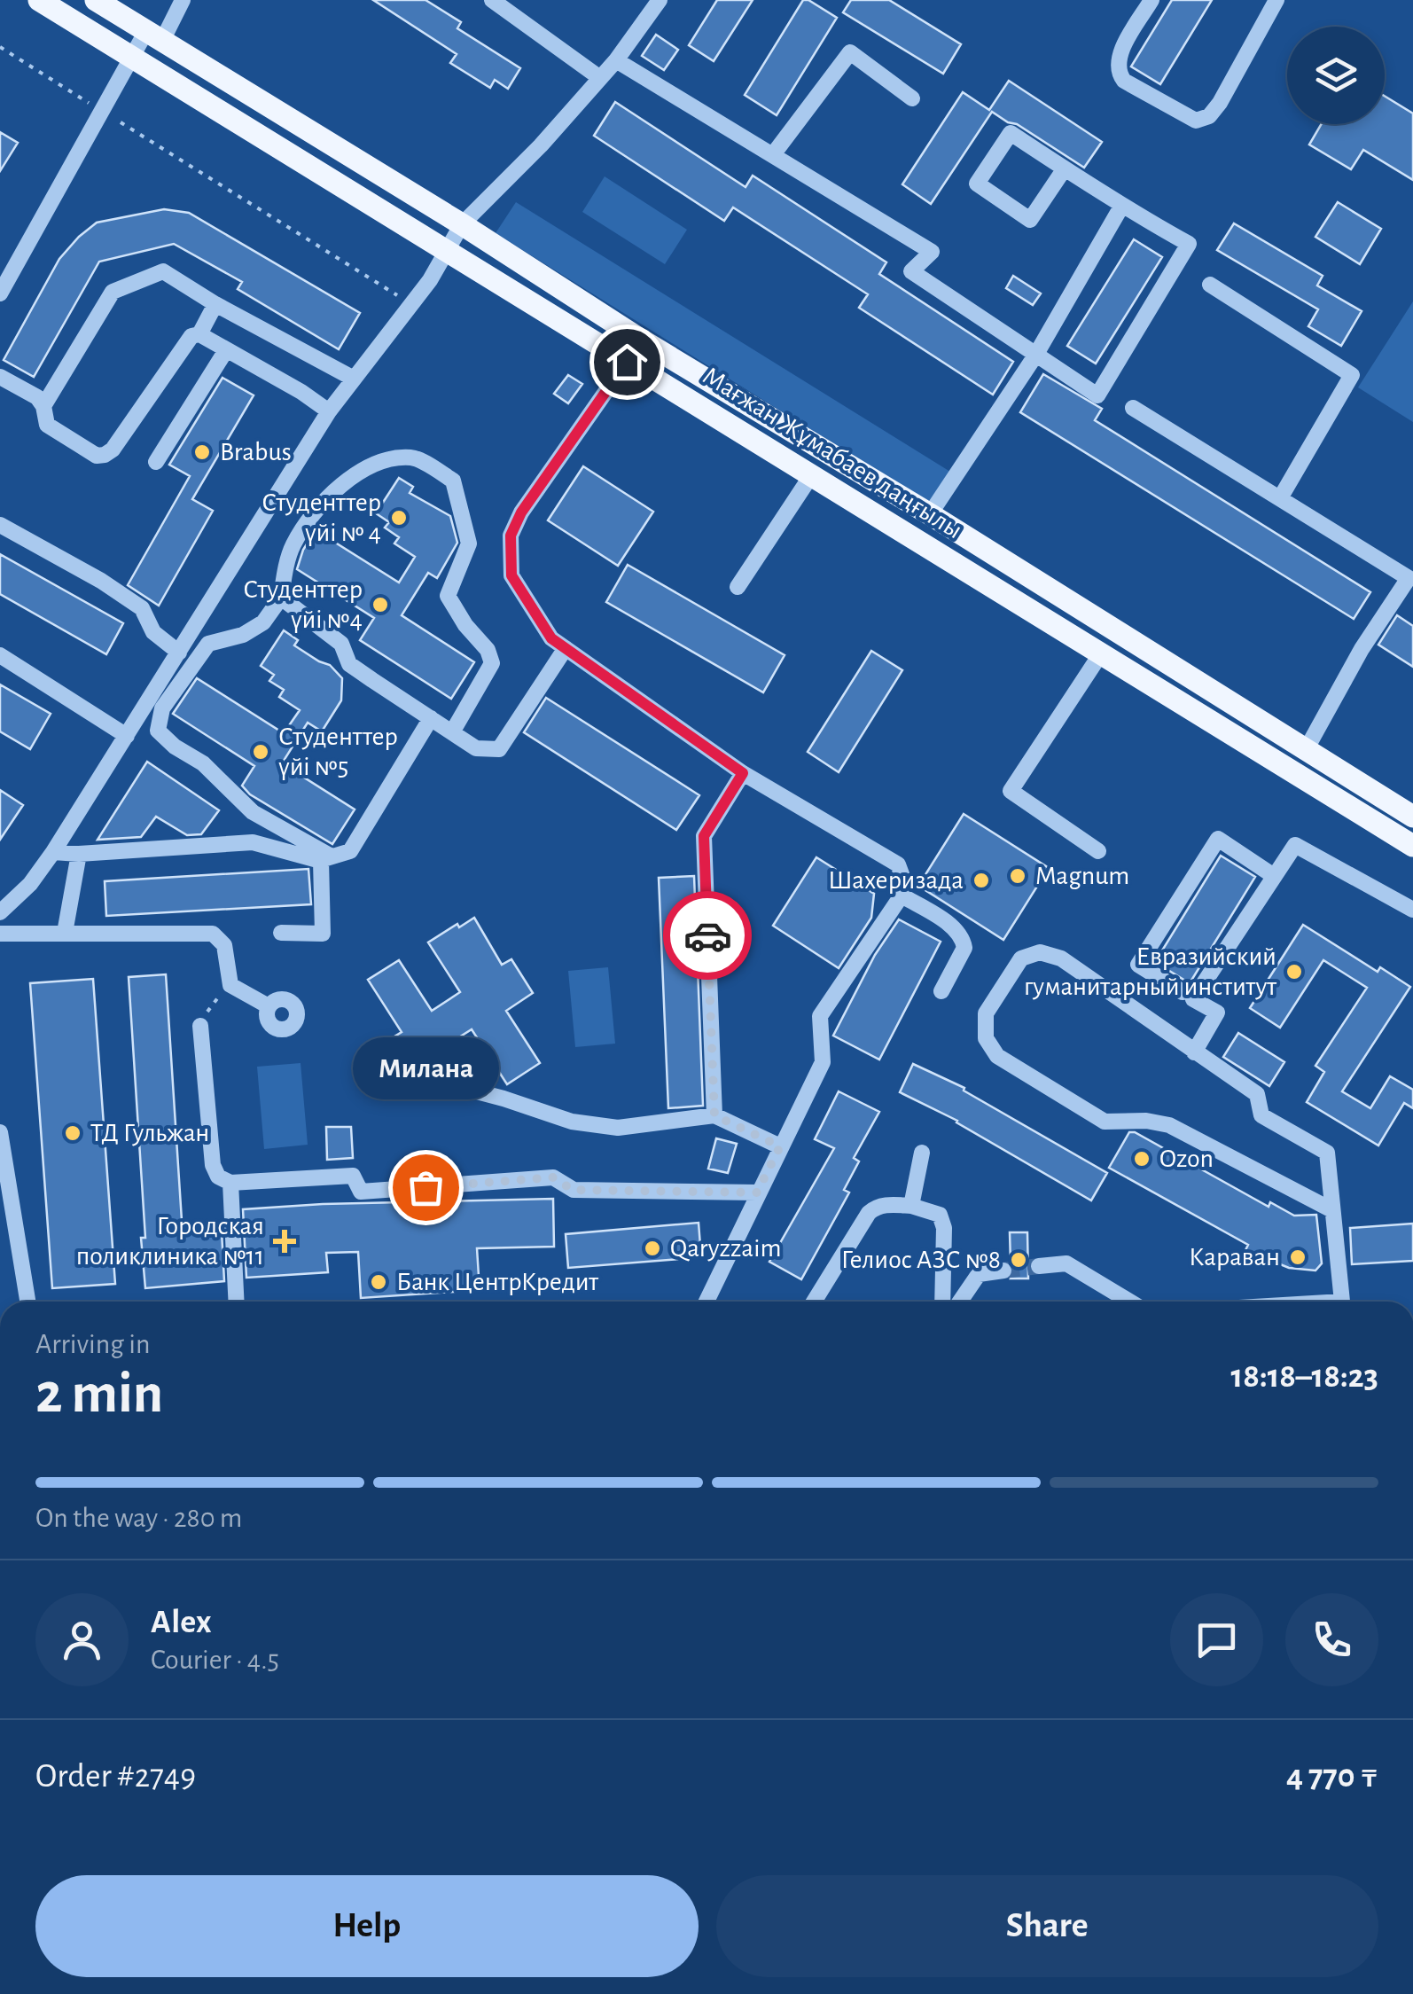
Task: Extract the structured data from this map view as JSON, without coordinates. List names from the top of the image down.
{
  "streets": {
    "main road": ["Мағжан Жұмабаев даңғылы"]
  },
  "places": {
    "other": [
      "Brabus",
      "Студенттер үйі № 4",
      "Студенттер үйі №4",
      "Студенттер үйі №5",
      "Magnum",
      "Шахеризада",
      "Евразийский гуманитарный институт",
      "ТД Гульжан",
      "Ozon",
      "Милана",
      "Qaryzzaim",
      "Караван",
      "Гелиос АЗС №8",
      "Банк ЦентрКредит"
    ],
    "health": ["Городская поликлиника №11"]
  },
  "page": {
    "bubble": "Милана",
    "heading": ["2 min", "Arriving in", "18:18–18:23"],
    "panel": [
      "Alex",
      "Courier · 4.5",
      "Order #2749",
      "4 770 ₸"
    ],
    "bar": "On the way · 280 m",
    "buttons": ["Help", "Share"]
  }
}
